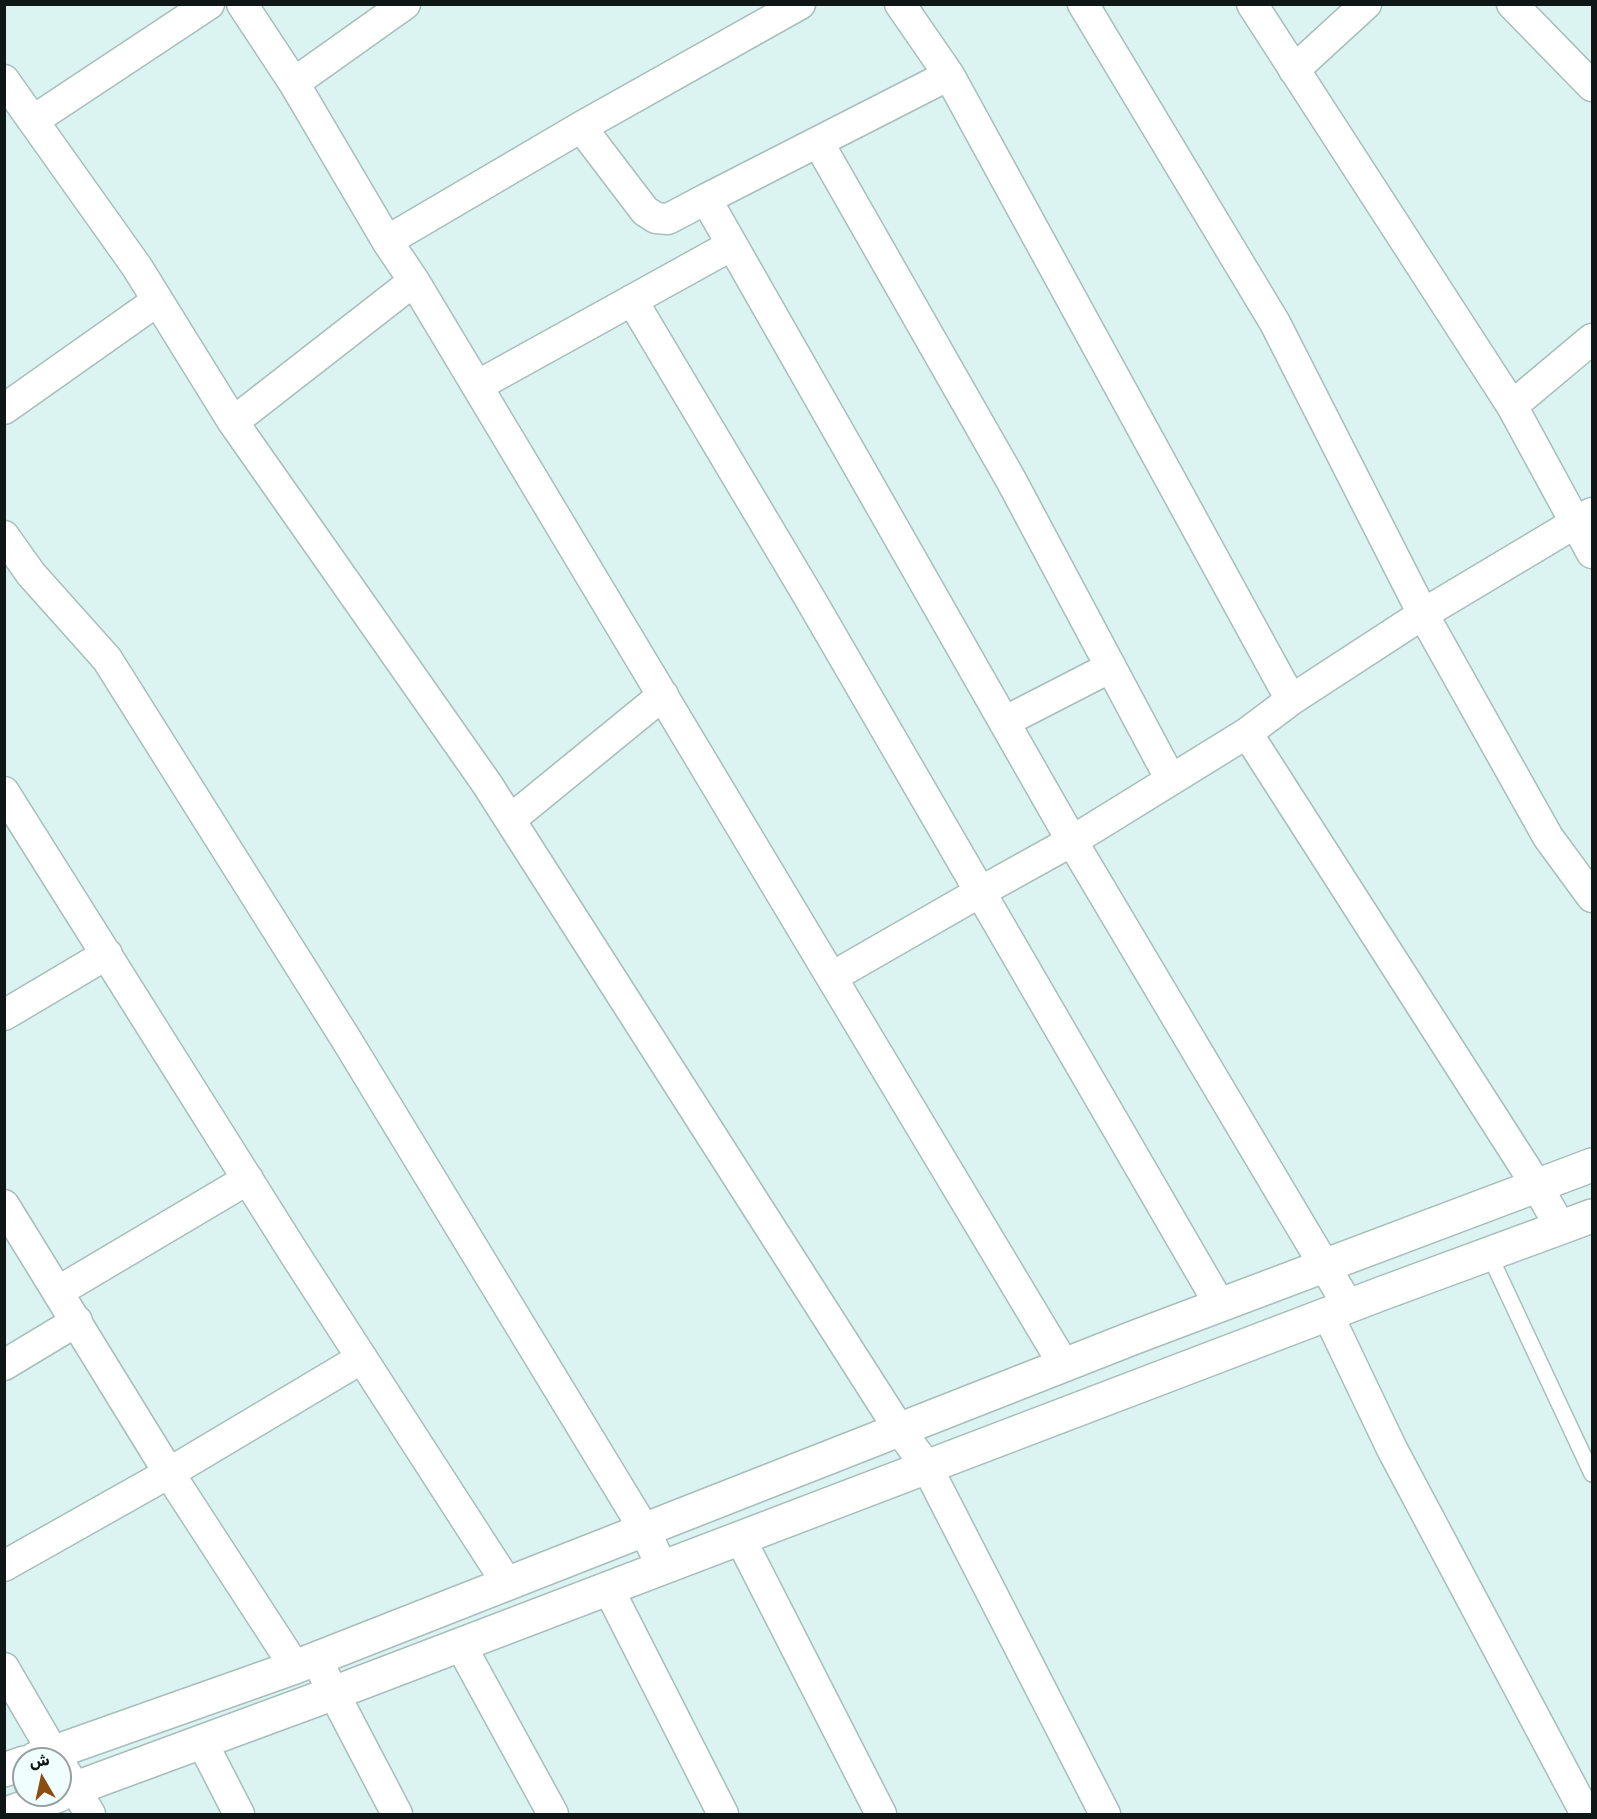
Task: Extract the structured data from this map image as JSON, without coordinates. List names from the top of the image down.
{
  "north": "top"
}
